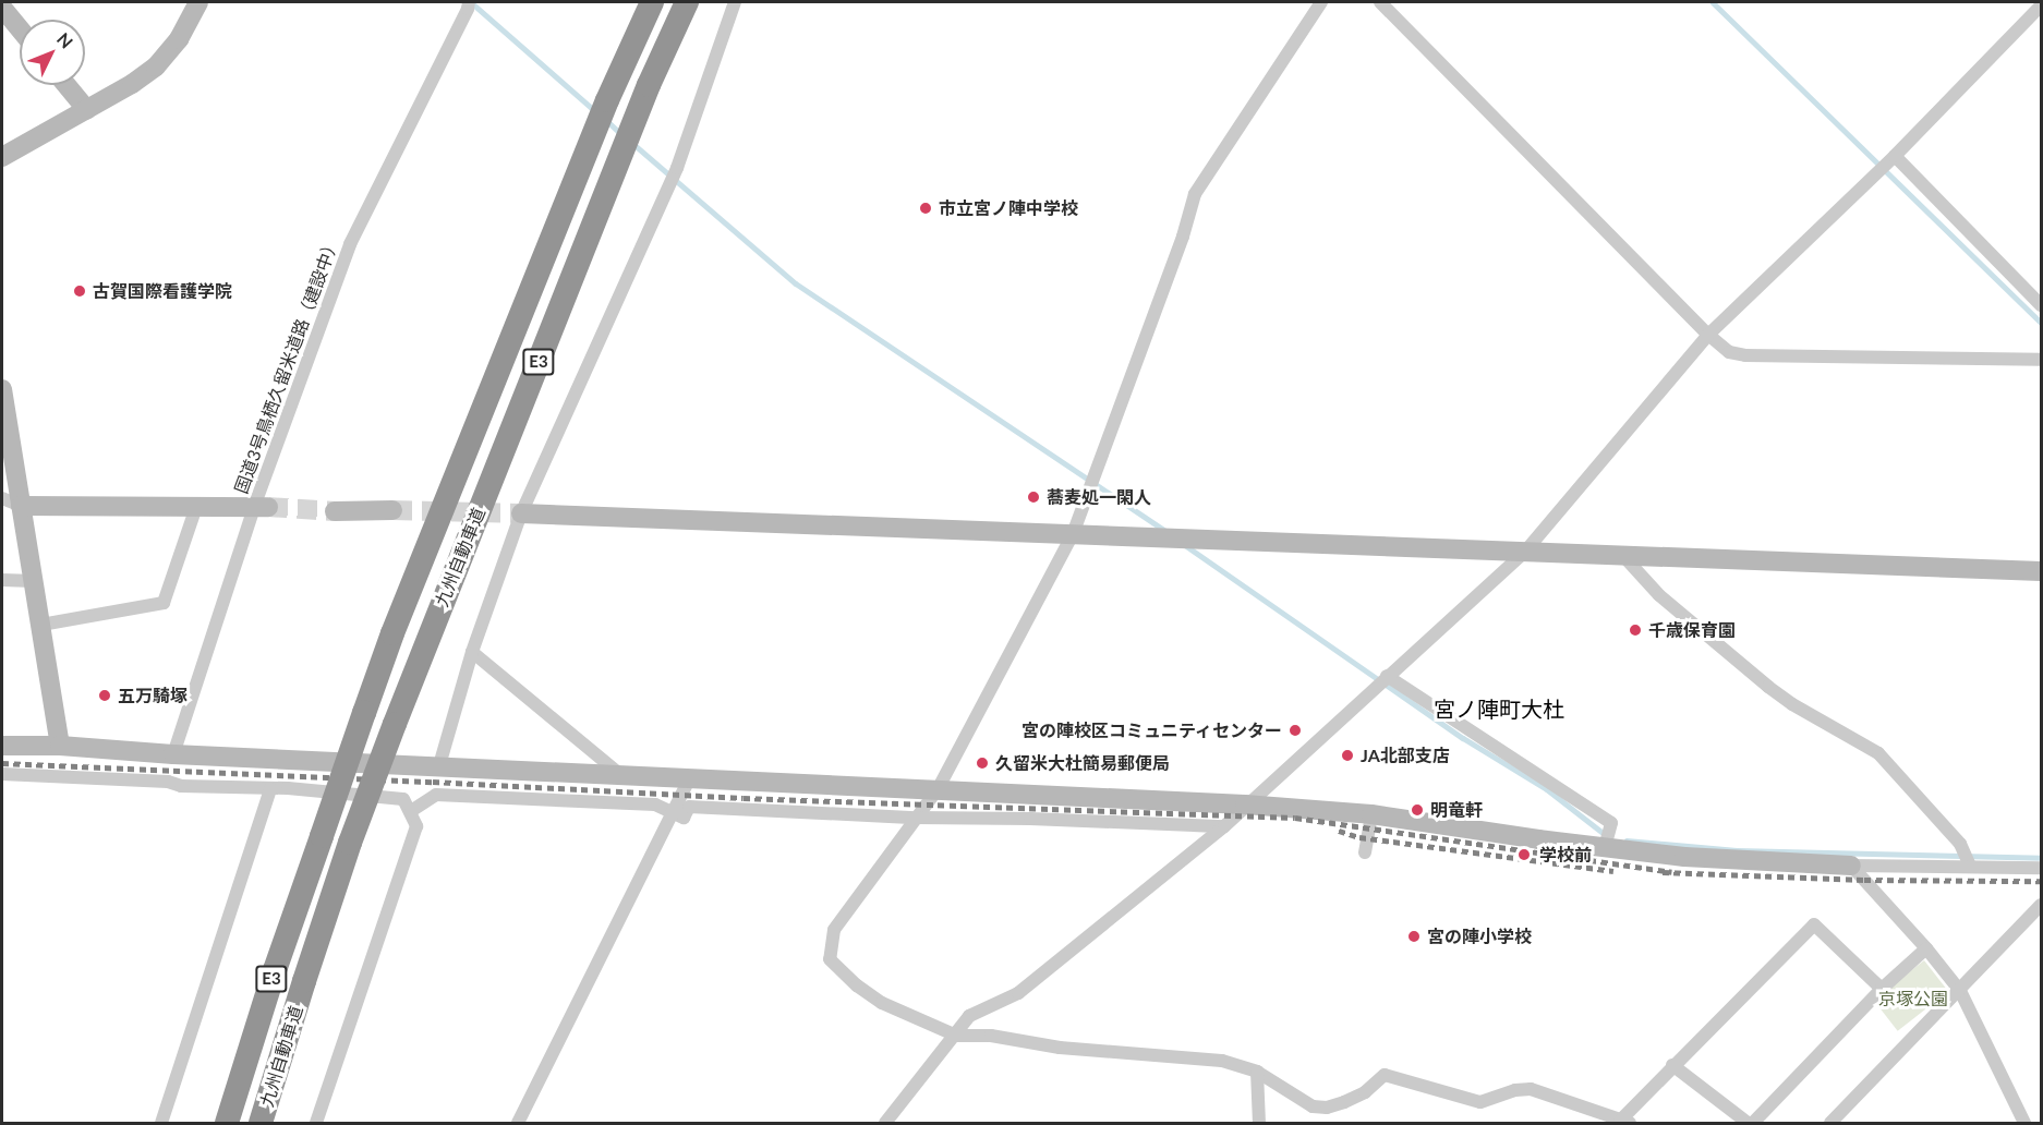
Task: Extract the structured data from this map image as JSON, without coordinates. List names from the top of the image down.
{
  "streets": {
    "highway": ["E3", "九州自動車道"],
    "street": ["国道3号鳥栖久留米道路（建設中）"]
  },
  "districts": ["宮ノ陣町大杜"],
  "parks": ["京塚公園"],
  "places": [
    "市立宮ノ陣中学校",
    "古賀国際看護学院",
    "蕎麦処一閑人",
    "千歳保育園",
    "五万騎塚",
    "宮の陣校区コミュニティセンター",
    "JA北部支店",
    "久留米大杜簡易郵便局",
    "明竜軒",
    "学校前",
    "宮の陣小学校"
  ],
  "north": "top right"
}
